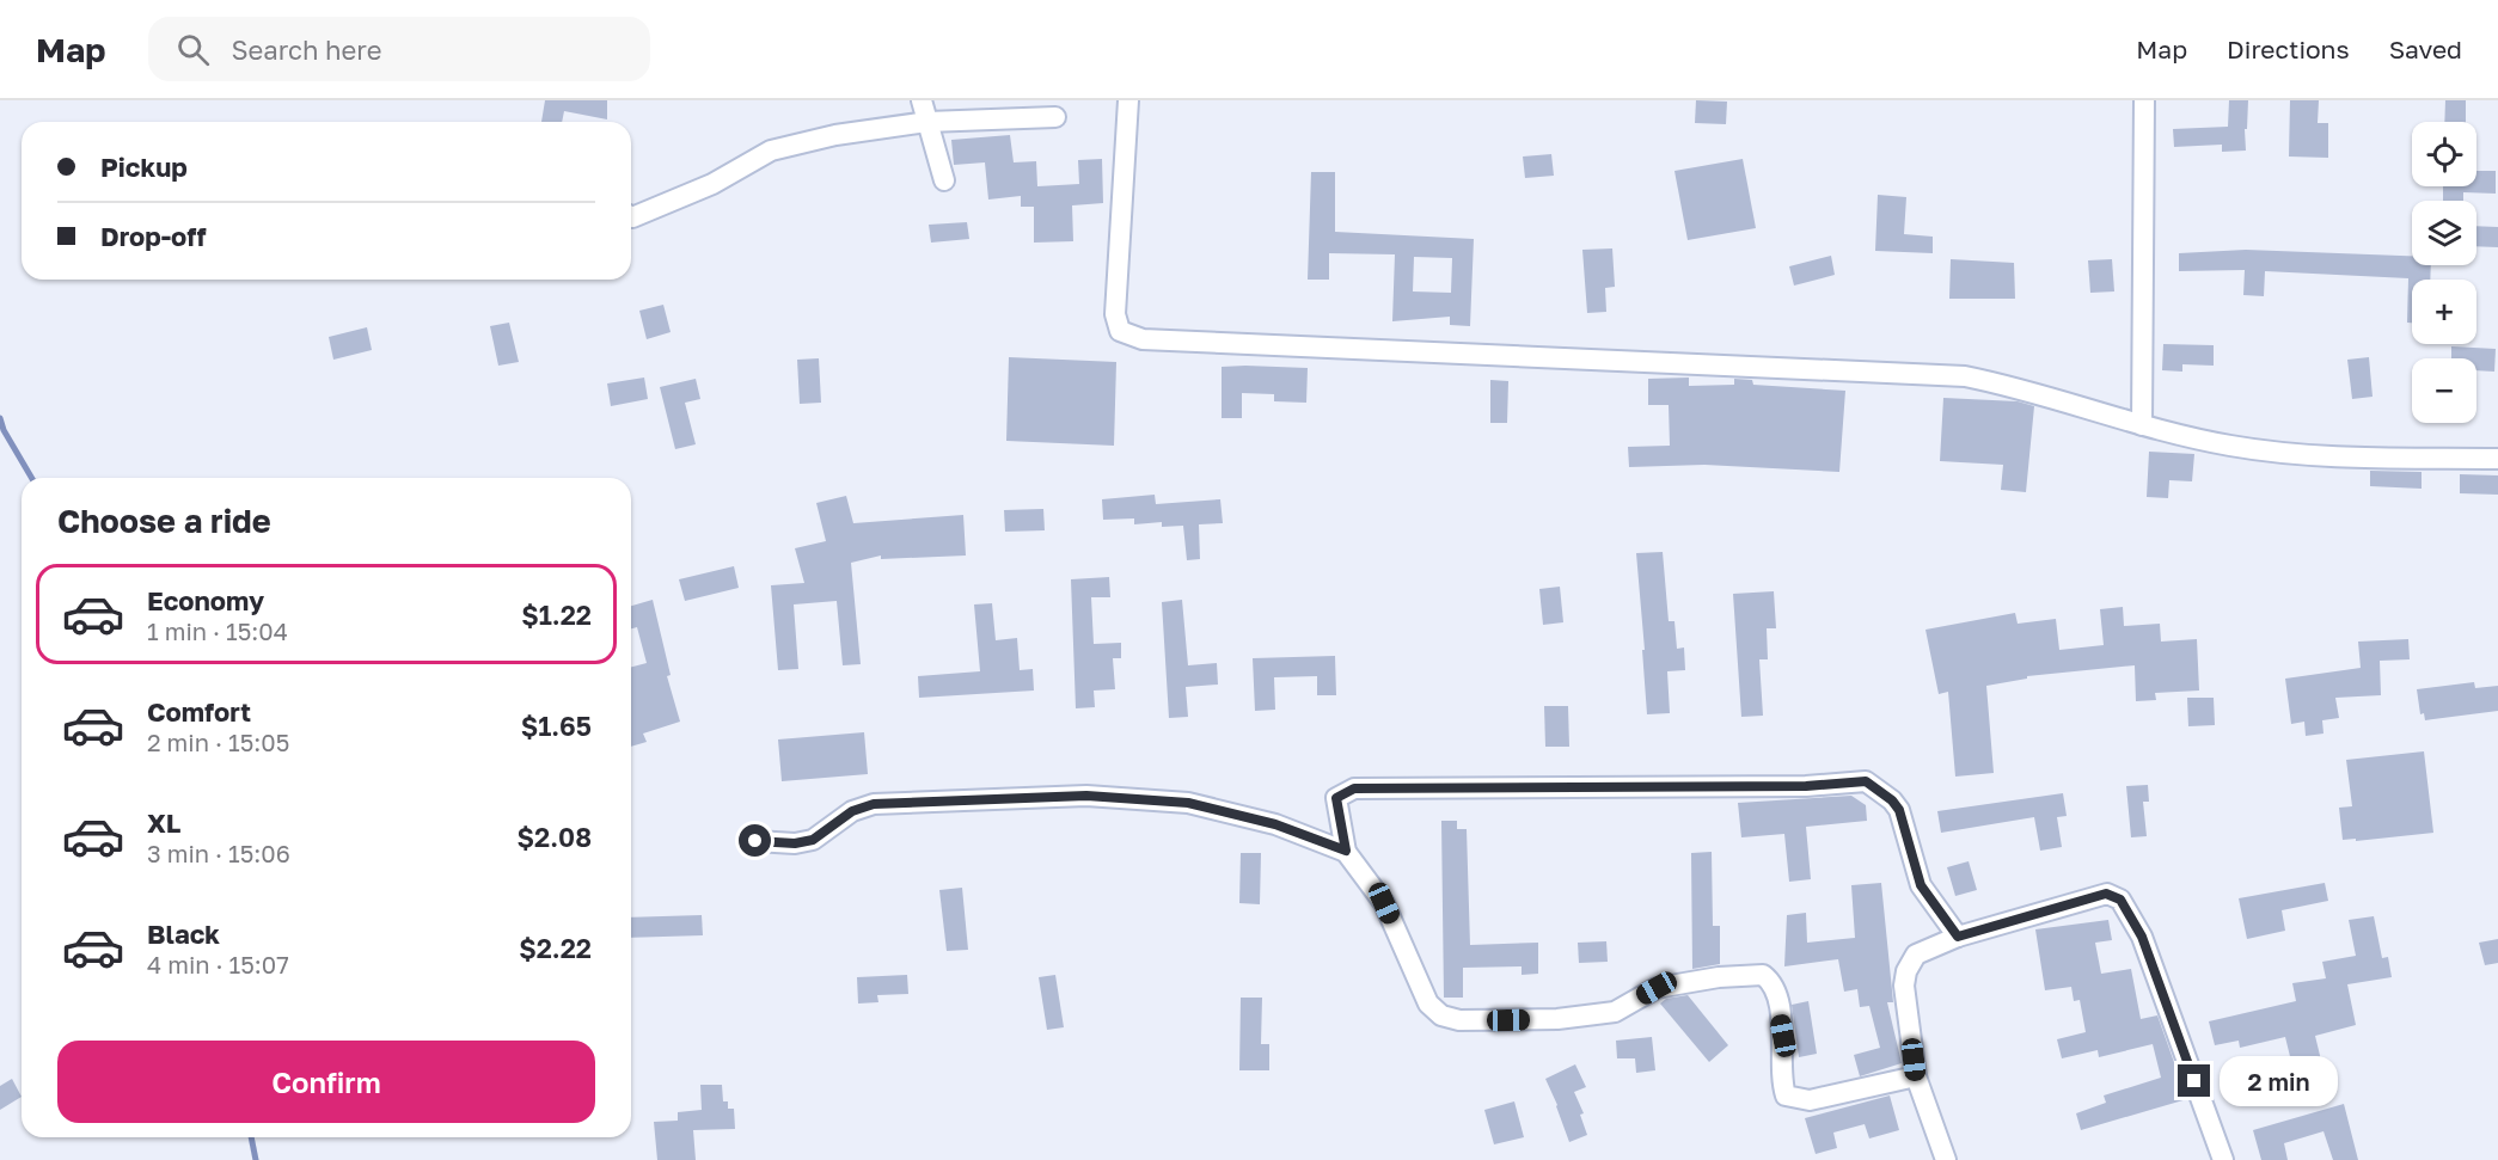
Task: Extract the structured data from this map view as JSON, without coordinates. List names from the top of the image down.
{
  "page": {
    "header": "Map",
    "search": "Search here",
    "nav": ["Map", "Directions", "Saved"],
    "map_buttons": ["+", "−"],
    "banner": ["Pickup", "Drop-off"],
    "heading": "Choose a ride",
    "list": [
      {
        "name": "Economy",
        "note": "1 min · 15:04",
        "value": "$1.22"
      },
      {
        "name": "Comfort",
        "note": "2 min · 15:05",
        "value": "$1.65"
      },
      {
        "name": "XL",
        "note": "3 min · 15:06",
        "value": "$2.08"
      },
      {
        "name": "Black",
        "note": "4 min · 15:07",
        "value": "$2.22"
      }
    ],
    "buttons": "Confirm",
    "bubble": "2 min"
  }
}
